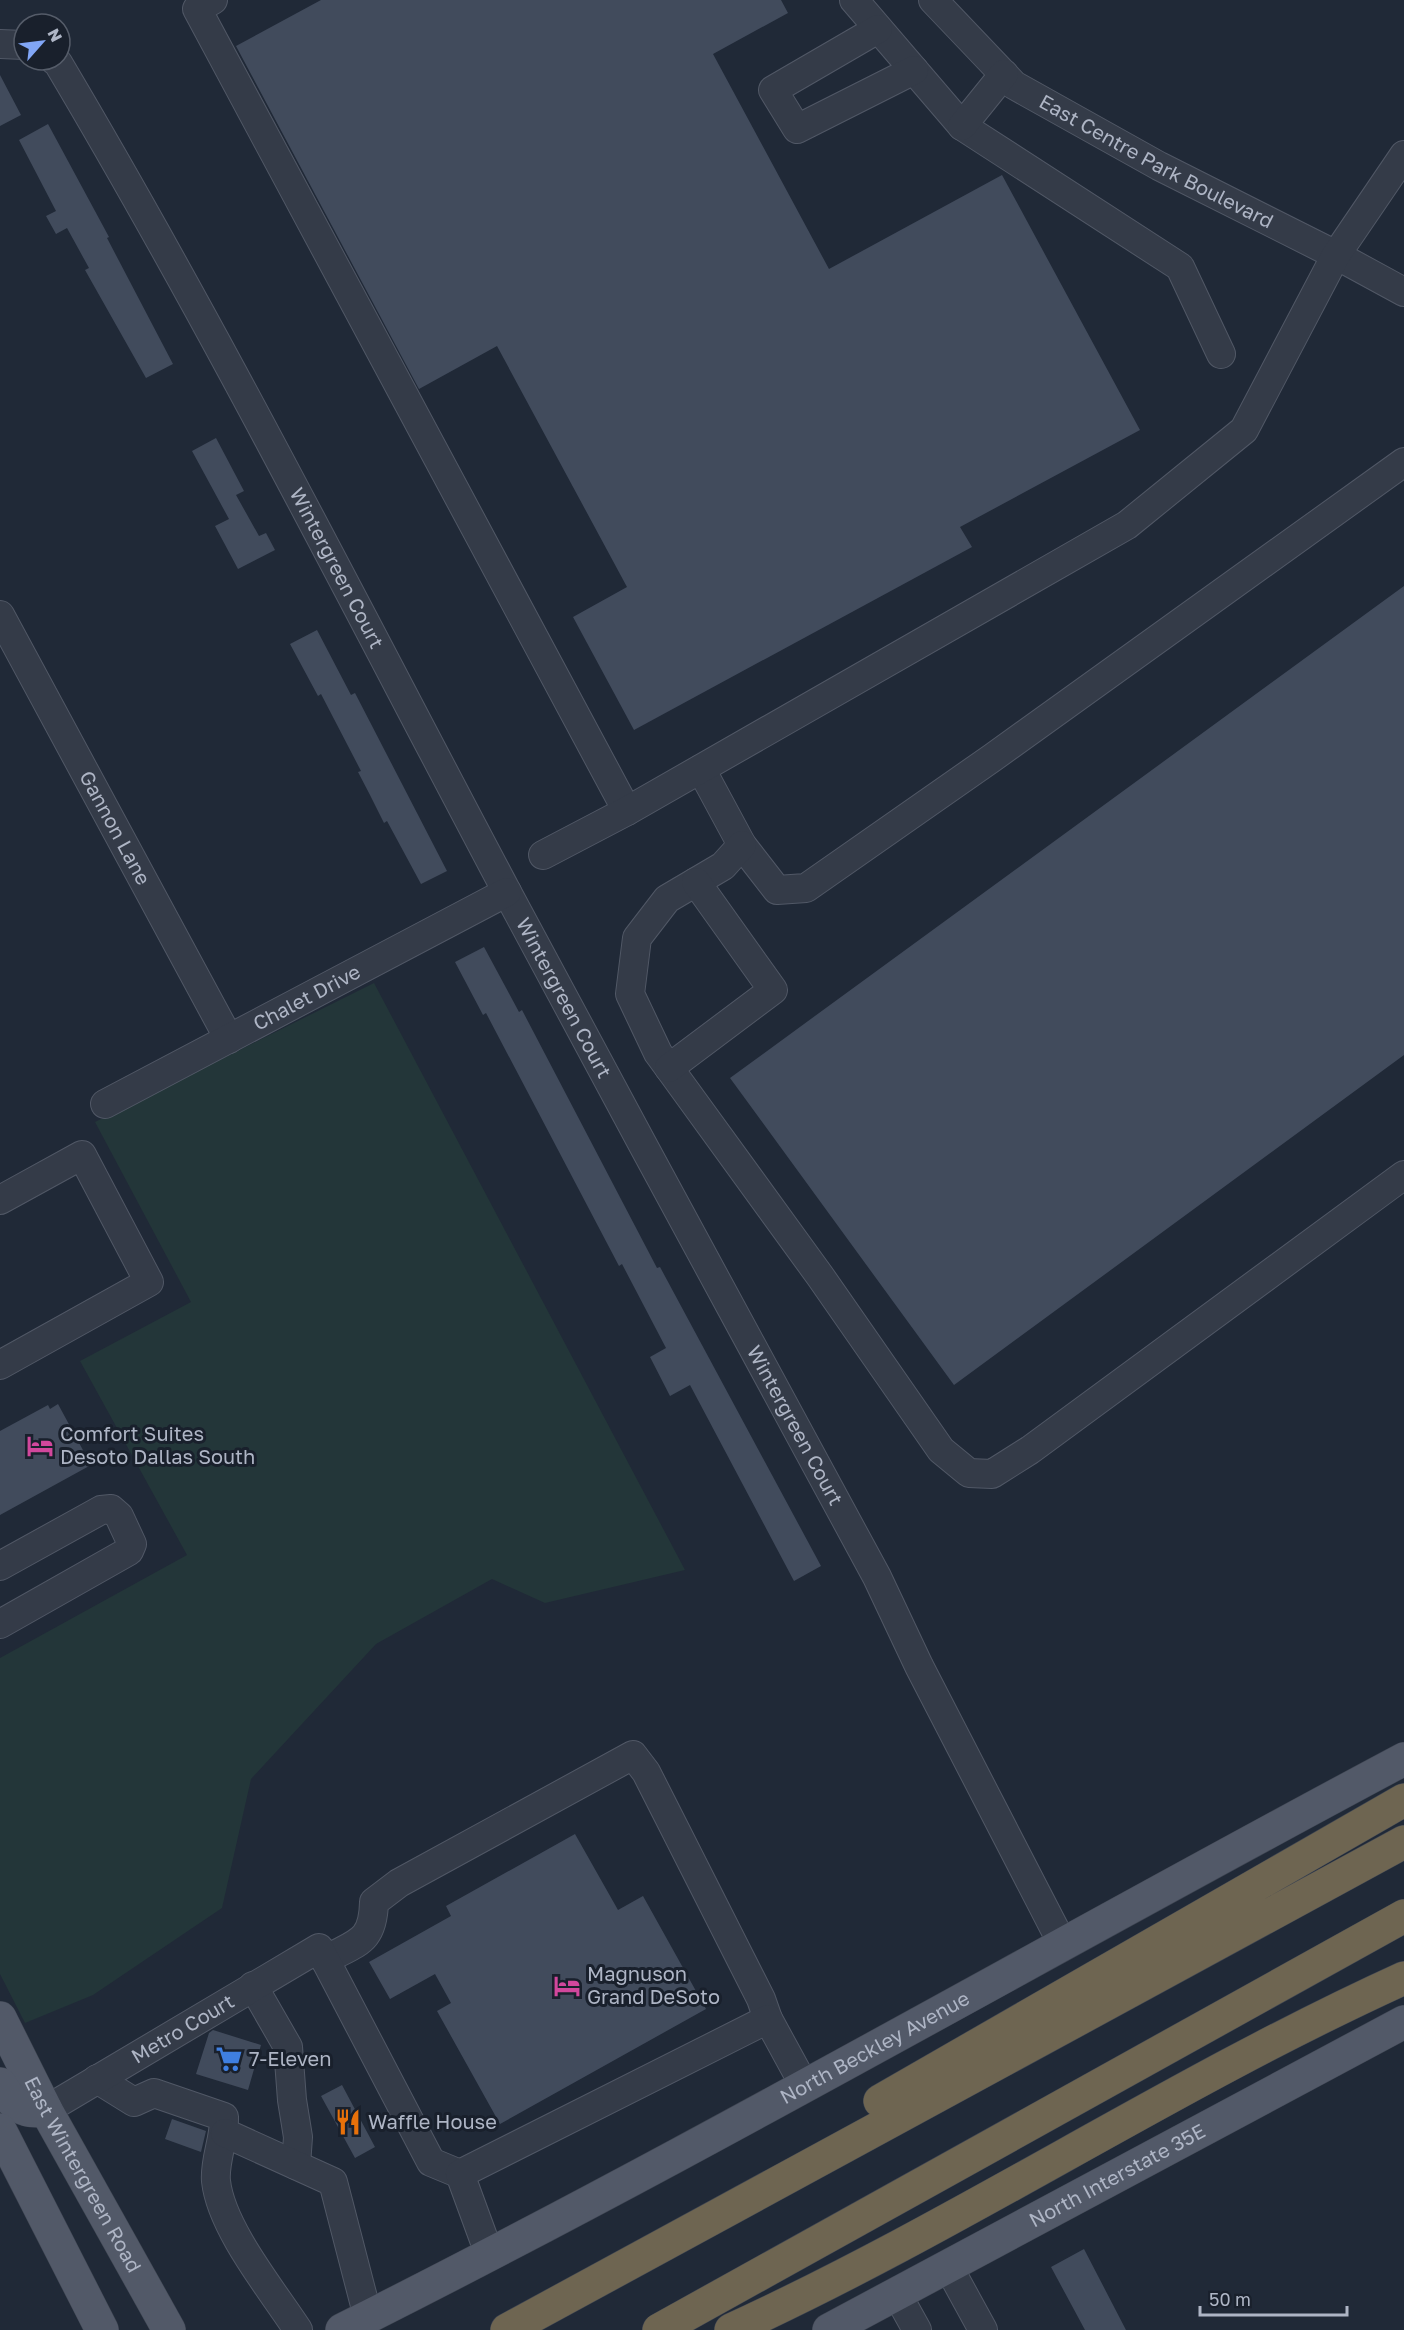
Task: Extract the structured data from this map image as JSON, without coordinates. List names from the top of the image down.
{
  "streets": {
    "main road": ["North Beckley Avenue", "East Wintergreen Road", "North Interstate 35E"],
    "street": [
      "East Centre Park Boulevard",
      "Wintergreen Court",
      "Gannon Lane",
      "Chalet Drive",
      "Metro Court"
    ]
  },
  "crossings": [
    ["Wintergreen Court", "Chalet Drive"],
    ["Wintergreen Court", "North Beckley Avenue"],
    ["Gannon Lane", "Chalet Drive"],
    ["Metro Court", "East Wintergreen Road"]
  ],
  "places": {
    "hotel": ["Comfort Suites Desoto Dallas South", "Magnuson Grand DeSoto"],
    "supermarket": ["7-Eleven"],
    "restaurant": ["Waffle House"]
  },
  "scale_bar": "50 m",
  "north": "top right"
}
